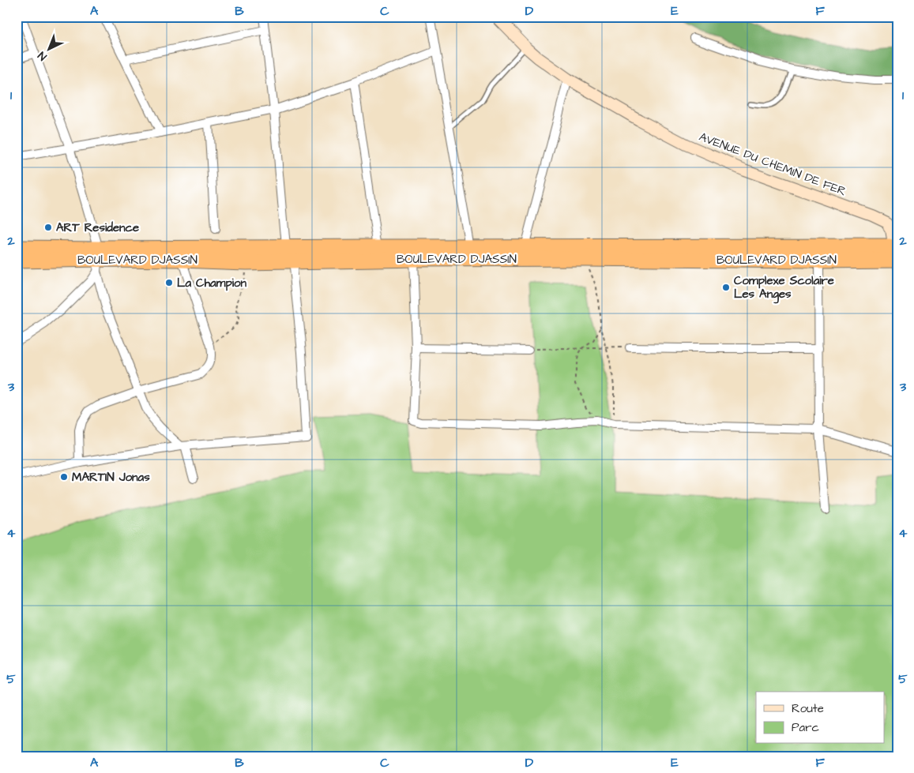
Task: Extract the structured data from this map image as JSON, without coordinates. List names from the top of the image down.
{
  "streets": {
    "highway": ["BOULEVARD DJASSIN"],
    "street": ["AVENUE DU CHEMIN DE FER"]
  },
  "crossings": [
    ["AVENUE DU CHEMIN DE FER", "BOULEVARD DJASSIN"]
  ],
  "places": [
    "ART Residence",
    "La Champion",
    "Complexe Scolaire Les Anges",
    "MARTIN Jonas"
  ],
  "legend": ["Route", "Parc"],
  "north": "bottom left",
  "grid": {
    "columns": [
      "A",
      "B",
      "C",
      "D",
      "E",
      "F"
    ],
    "rows": [
      "1",
      "2",
      "3",
      "4",
      "5"
    ]
  }
}
